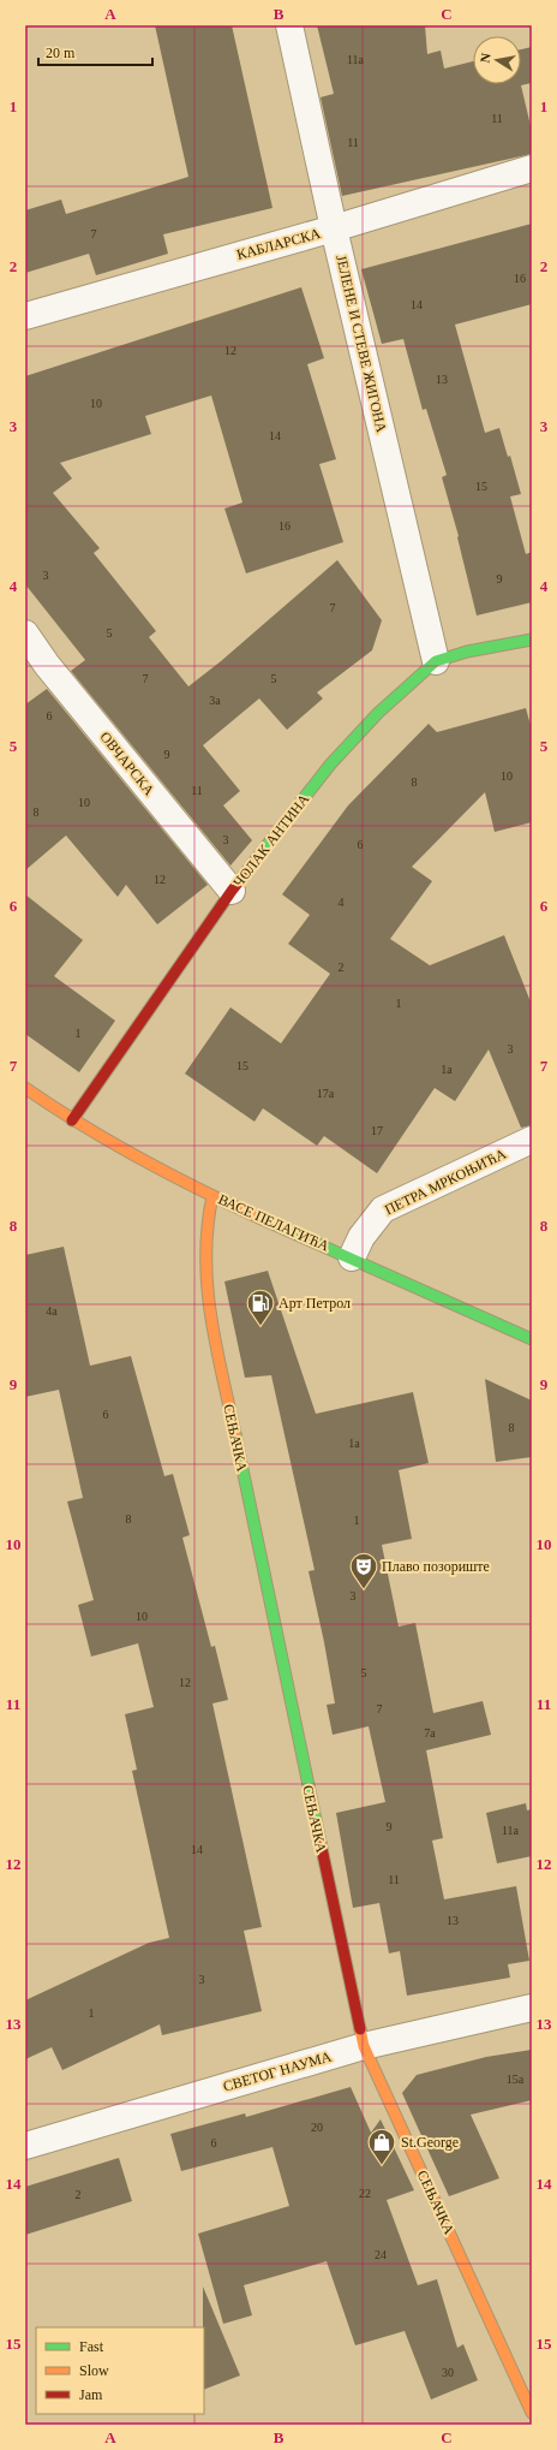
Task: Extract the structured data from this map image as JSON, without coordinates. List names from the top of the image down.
{
  "streets": {
    "street": [
      "КАБЛАРСКА",
      "ЈЕЛЕНЕ И СТЕВЕ ЖИГОНА",
      "ОВЧАРСКА",
      "ЧОЛАК АНТИНА",
      "ПЕТРА МРКОЊИЋА",
      "ВАСЕ ПЕЛАГИЋА",
      "СЕЊАЧКА",
      "СВЕТОГ НАУМА"
    ]
  },
  "crossings": [
    ["КАБЛАРСКА", "ЈЕЛЕНЕ И СТЕВЕ ЖИГОНА"],
    ["ЈЕЛЕНЕ И СТЕВЕ ЖИГОНА", "ЧОЛАК АНТИНА"],
    ["ОВЧАРСКА", "ЧОЛАК АНТИНА"],
    ["ЧОЛАК АНТИНА", "ВАСЕ ПЕЛАГИЋА"],
    ["ПЕТРА МРКОЊИЋА", "ВАСЕ ПЕЛАГИЋА"],
    ["ВАСЕ ПЕЛАГИЋА", "СЕЊАЧКА"],
    ["СЕЊАЧКА", "СВЕТОГ НАУМА"]
  ],
  "places": {
    "fuel station": ["Арт Петрол"],
    "theatre": ["Плаво позориште"],
    "shop": ["St.George"]
  },
  "house_numbers": [
    "11a",
    "11",
    "11",
    "7",
    "16",
    "14",
    "12",
    "13",
    "10",
    "14",
    "15",
    "16",
    "3",
    "9",
    "7",
    "5",
    "7",
    "5",
    "3a",
    "6",
    "9",
    "10",
    "8",
    "11",
    "10",
    "8",
    "3",
    "6",
    "12",
    "4",
    "2",
    "1",
    "1",
    "3",
    "15",
    "1a",
    "17a",
    "17",
    "4a",
    "6",
    "8",
    "1a",
    "8",
    "1",
    "3",
    "10",
    "5",
    "12",
    "7",
    "7a",
    "9",
    "11a",
    "14",
    "11",
    "13",
    "3",
    "1",
    "15a",
    "20",
    "6",
    "22",
    "2",
    "24",
    "30"
  ],
  "legend": ["Fast", "Slow", "Jam"],
  "scale_bar": "20 m",
  "north": "left",
  "grid": {
    "columns": ["A", "B", "C"],
    "rows": [
      "1",
      "2",
      "3",
      "4",
      "5",
      "6",
      "7",
      "8",
      "9",
      "10",
      "11",
      "12",
      "13",
      "14",
      "15"
    ]
  }
}
